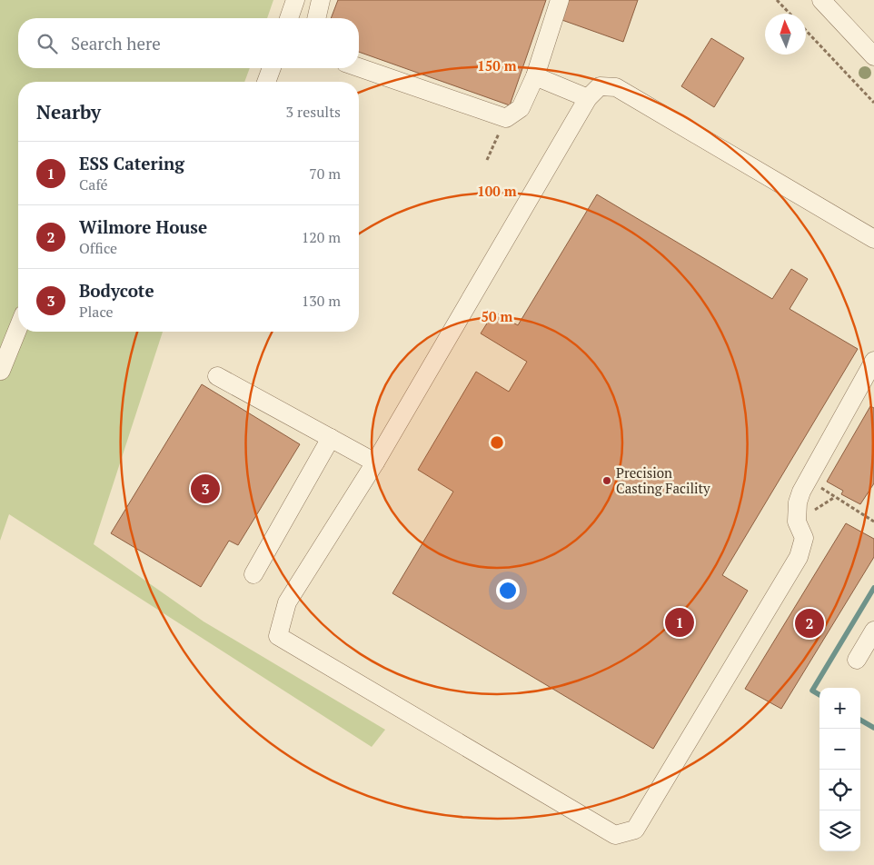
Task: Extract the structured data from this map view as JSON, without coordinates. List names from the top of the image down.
{
  "places": ["Precision Casting Facility"],
  "north": "top",
  "page": {
    "search": "Search here",
    "heading": ["Nearby", "3 results"],
    "list": [
      {
        "mark": "1",
        "name": "ESS Catering",
        "note": "Café",
        "value": "70 m"
      },
      {
        "mark": "2",
        "name": "Wilmore House",
        "note": "Office",
        "value": "120 m"
      },
      {
        "mark": "3",
        "name": "Bodycote",
        "note": "Place",
        "value": "130 m"
      }
    ],
    "pins": ["3", "1", "2"],
    "map_buttons": ["+", "−"]
  },
  "rings": ["150 m", "100 m", "50 m"]
}
